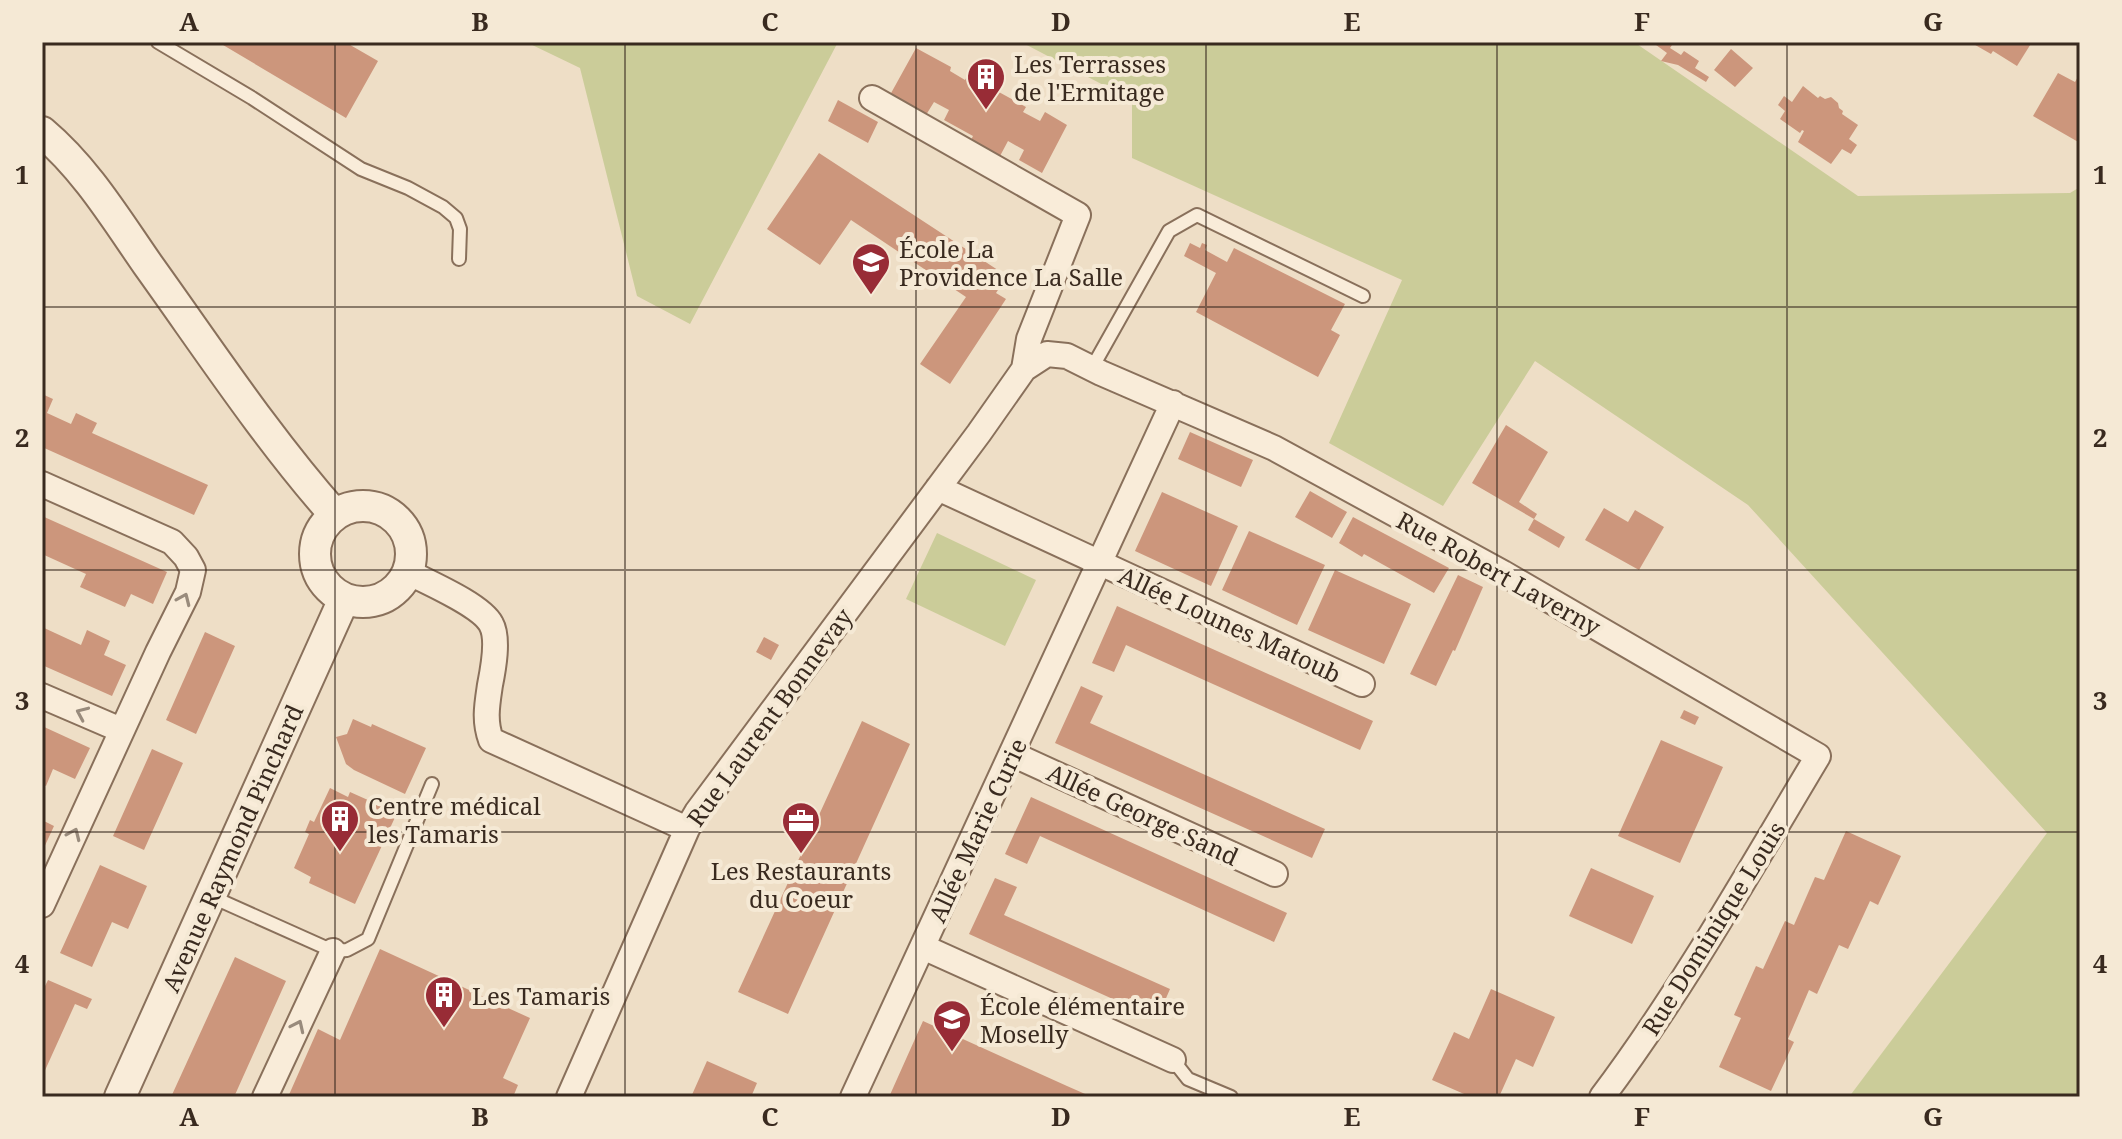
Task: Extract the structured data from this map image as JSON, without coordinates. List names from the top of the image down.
{
  "streets": {
    "street": [
      "Rue Robert Laverny",
      "Allée Lounes Matoub",
      "Rue Laurent Bonnevay",
      "Allée George Sand",
      "Allée Marie Curie",
      "Avenue Raymond Pinchard",
      "Rue Dominique Louis"
    ]
  },
  "crossings": [
    ["Rue Robert Laverny", "Rue Laurent Bonnevay"],
    ["Rue Robert Laverny", "Allée Marie Curie"],
    ["Rue Robert Laverny", "Rue Dominique Louis"],
    ["Allée Lounes Matoub", "Rue Laurent Bonnevay"],
    ["Allée Lounes Matoub", "Allée Marie Curie"],
    ["Allée George Sand", "Allée Marie Curie"]
  ],
  "places": {
    "building": ["Les Terrasses de l'Ermitage", "Centre médical les Tamaris", "Les Tamaris"],
    "school or university": ["École La Providence La Salle", "École élémentaire Moselly"],
    "office": ["Les Restaurants du Coeur"]
  },
  "grid": {
    "columns": [
      "A",
      "B",
      "C",
      "D",
      "E",
      "F",
      "G"
    ],
    "rows": [
      "1",
      "2",
      "3",
      "4"
    ]
  }
}
